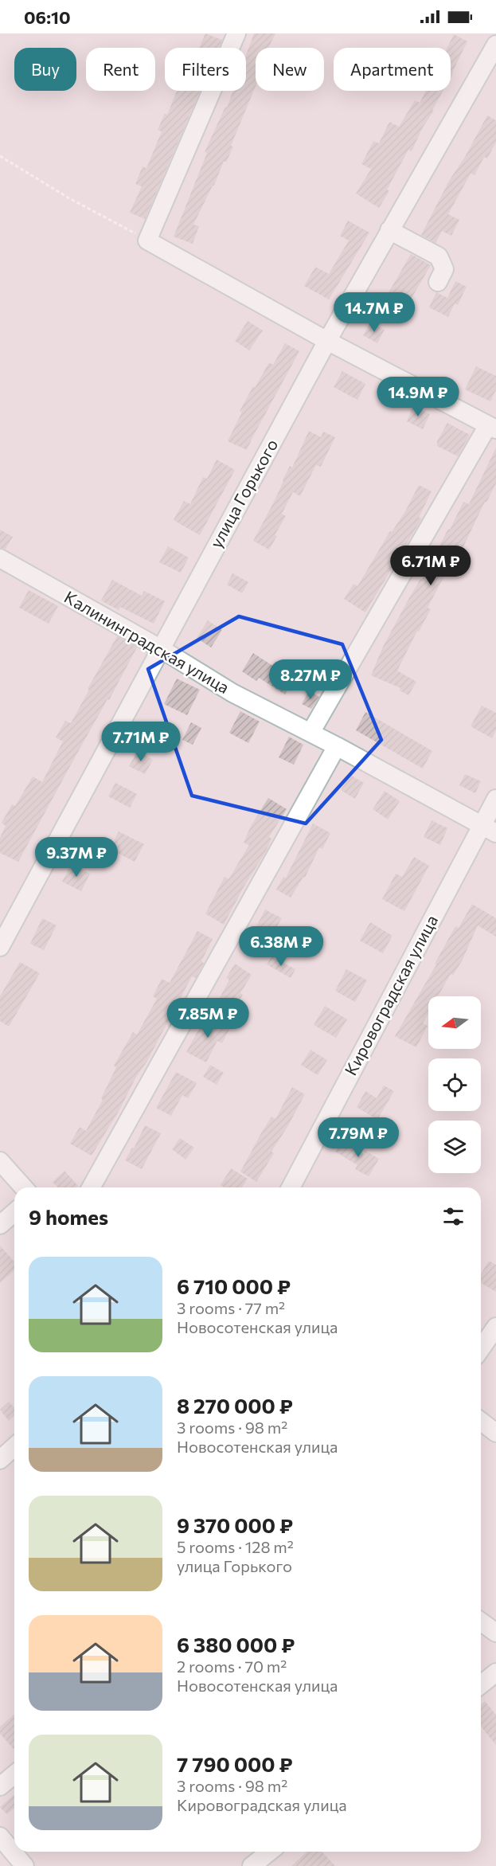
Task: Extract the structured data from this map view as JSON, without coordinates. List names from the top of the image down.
{
  "streets": {
    "street": ["улица Горького", "Калининградская улица", "Кировоградская улица"]
  },
  "crossings": [
    ["улица Горького", "Калининградская улица"],
    ["Калининградская улица", "Кировоградская улица"]
  ],
  "north": "left",
  "page": {
    "status": "06:10",
    "chip": [
      "Buy",
      "Rent",
      "Filters",
      "New",
      "Apartment"
    ],
    "price": [
      "14.7M ₽",
      "14.9M ₽",
      "6.71M ₽",
      "8.27M ₽",
      "7.71M ₽",
      "9.37M ₽",
      "6.38M ₽",
      "7.85M ₽",
      "7.79M ₽"
    ],
    "heading": "9 homes",
    "list": [
      {
        "name": "6 710 000 ₽",
        "note": "3 rooms · 77 m² · Новосотенская улица"
      },
      {
        "name": "8 270 000 ₽",
        "note": "3 rooms · 98 m² · Новосотенская улица"
      },
      {
        "name": "9 370 000 ₽",
        "note": "5 rooms · 128 m² · улица Горького"
      },
      {
        "name": "6 380 000 ₽",
        "note": "2 rooms · 70 m² · Новосотенская улица"
      },
      {
        "name": "7 790 000 ₽",
        "note": "3 rooms · 98 m² · Кировоградская улица"
      }
    ]
  }
}
